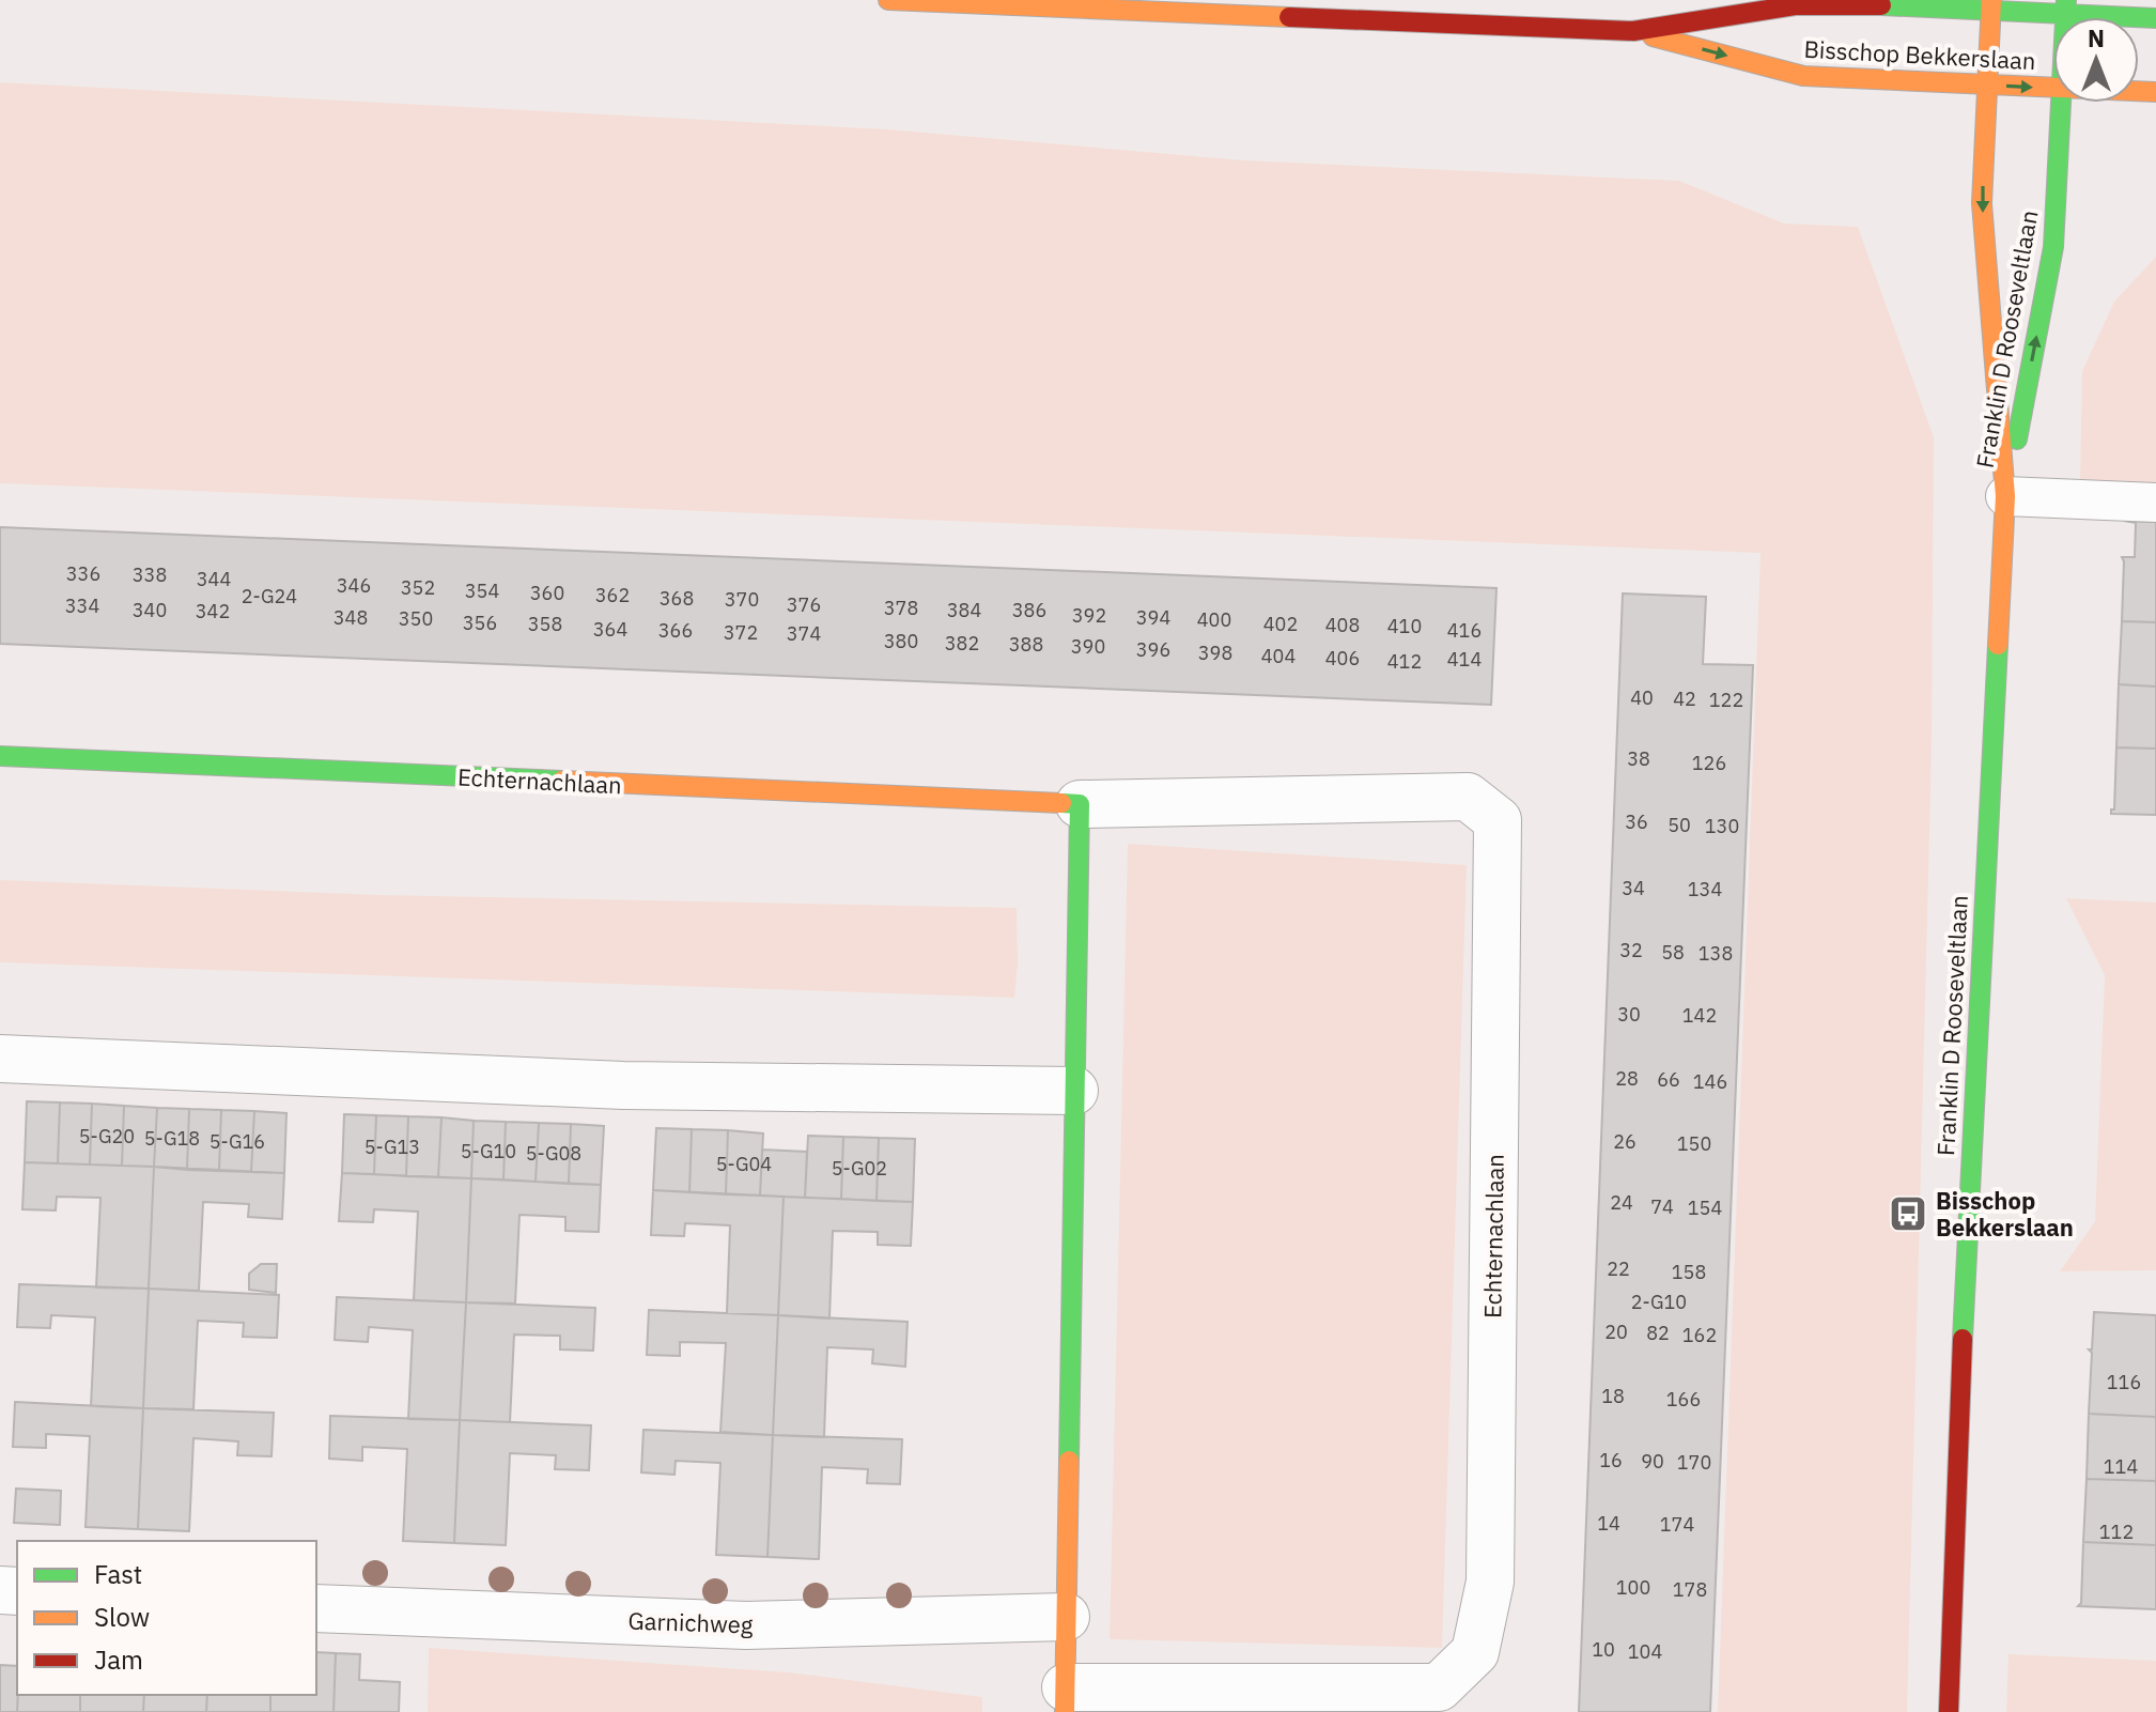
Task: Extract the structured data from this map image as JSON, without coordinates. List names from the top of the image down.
{
  "streets": {
    "main road": ["Bisschop Bekkerslaan", "Franklin D Rooseveltlaan", "Echternachlaan"],
    "street": ["Garnichweg"]
  },
  "crossings": [
    ["Bisschop Bekkerslaan", "Franklin D Rooseveltlaan"],
    ["Echternachlaan", "Garnichweg"]
  ],
  "places": {
    "bus stop": ["Bisschop Bekkerslaan"]
  },
  "house_numbers": [
    "336",
    "338",
    "344",
    "346",
    "352",
    "354",
    "360",
    "362",
    "2-G24",
    "368",
    "370",
    "376",
    "334",
    "378",
    "340",
    "384",
    "386",
    "342",
    "392",
    "348",
    "394",
    "350",
    "400",
    "356",
    "358",
    "402",
    "408",
    "410",
    "364",
    "366",
    "416",
    "372",
    "374",
    "380",
    "382",
    "388",
    "390",
    "396",
    "398",
    "404",
    "406",
    "414",
    "412",
    "40",
    "42",
    "122",
    "38",
    "126",
    "36",
    "50",
    "130",
    "34",
    "134",
    "32",
    "58",
    "138",
    "30",
    "142",
    "28",
    "66",
    "146",
    "5-G20",
    "5-G18",
    "5-G16",
    "26",
    "150",
    "5-G13",
    "5-G10",
    "5-G08",
    "5-G04",
    "5-G02",
    "24",
    "74",
    "154",
    "22",
    "158",
    "2-G10",
    "20",
    "82",
    "162",
    "116",
    "18",
    "166",
    "16",
    "90",
    "170",
    "114",
    "14",
    "174",
    "112",
    "100",
    "178",
    "10",
    "104"
  ],
  "legend": ["Fast", "Slow", "Jam"],
  "north": "top"
}
